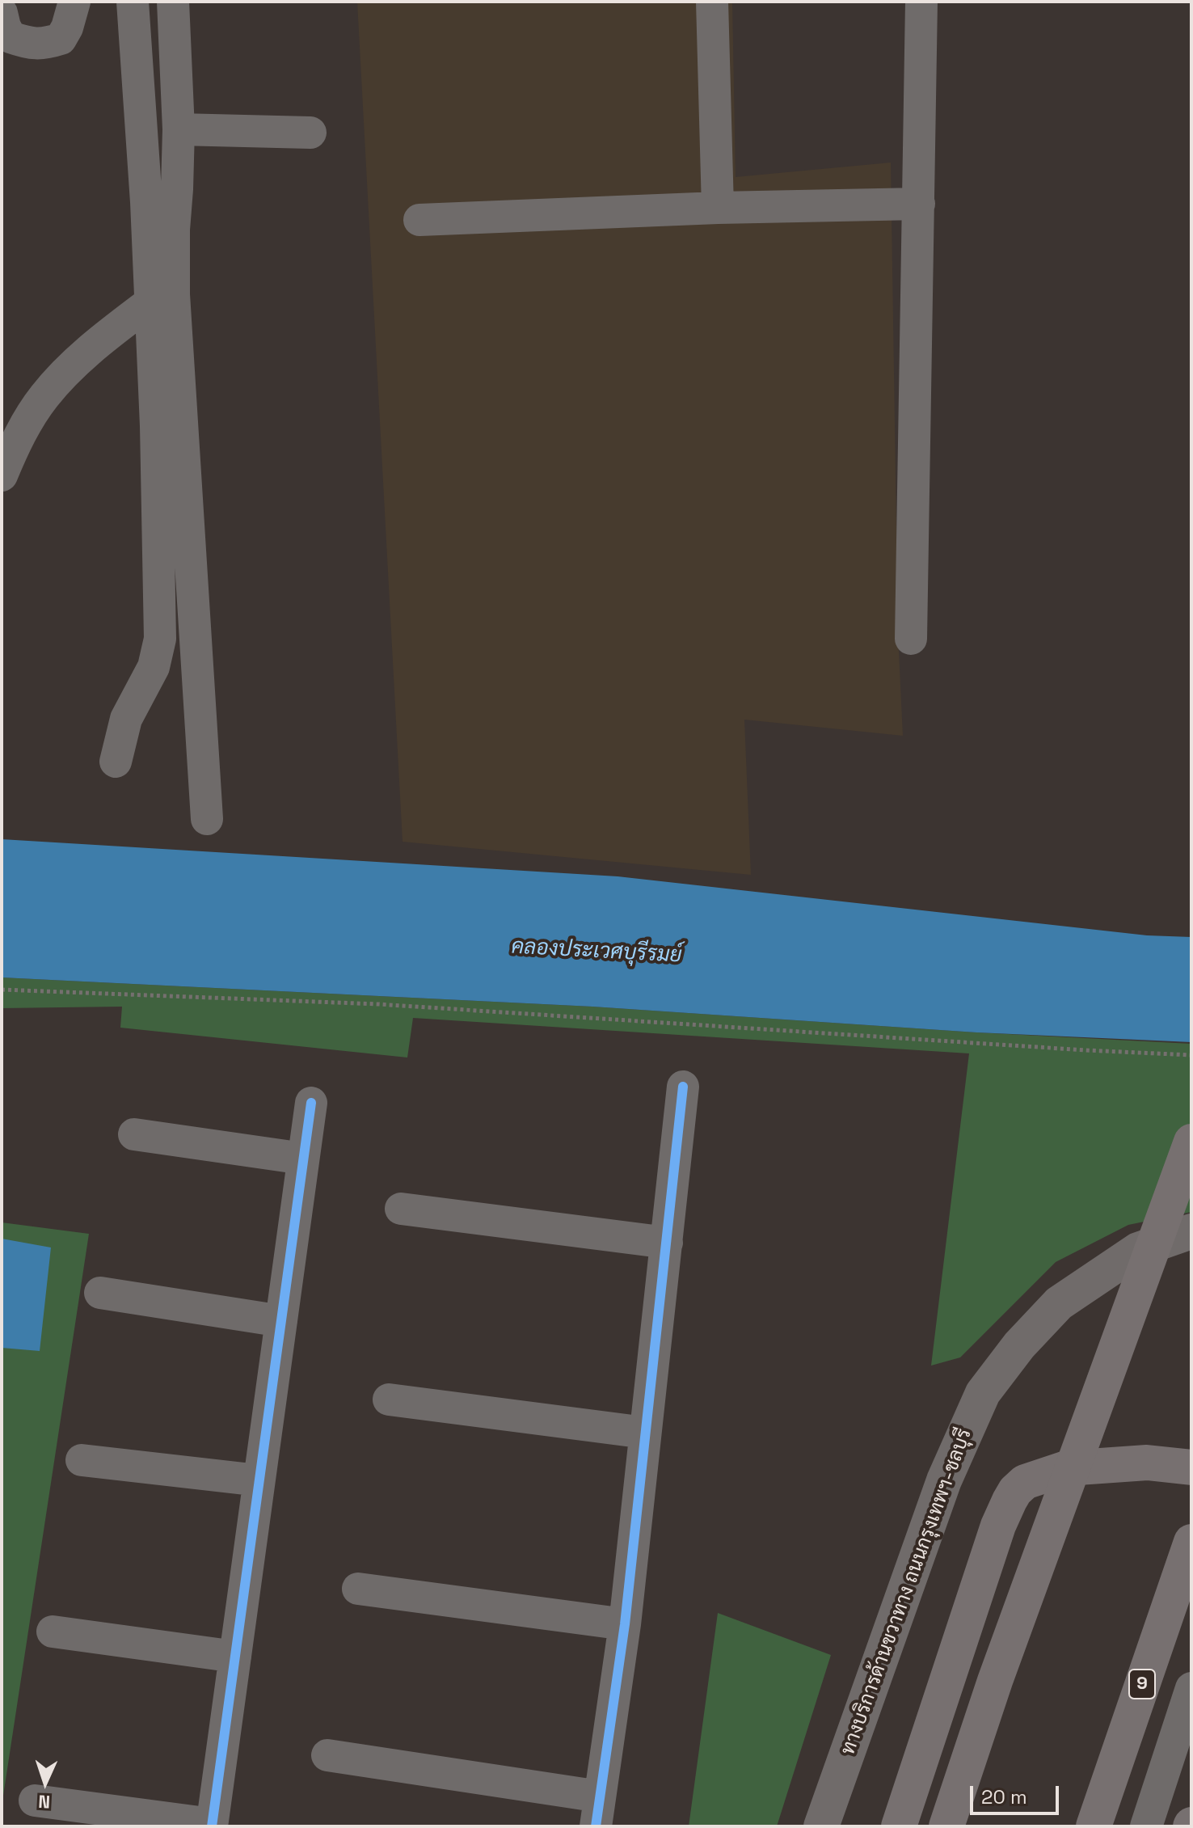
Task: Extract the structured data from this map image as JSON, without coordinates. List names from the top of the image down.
{
  "streets": {
    "highway": ["9"],
    "main road": ["ทางบริการด้านขวาทาง ถนนกรุงเทพฯ-ชลบุรี"]
  },
  "water": ["คลองประเวศบุรีรมย์"],
  "scale_bar": "20 m",
  "north": "bottom"
}
